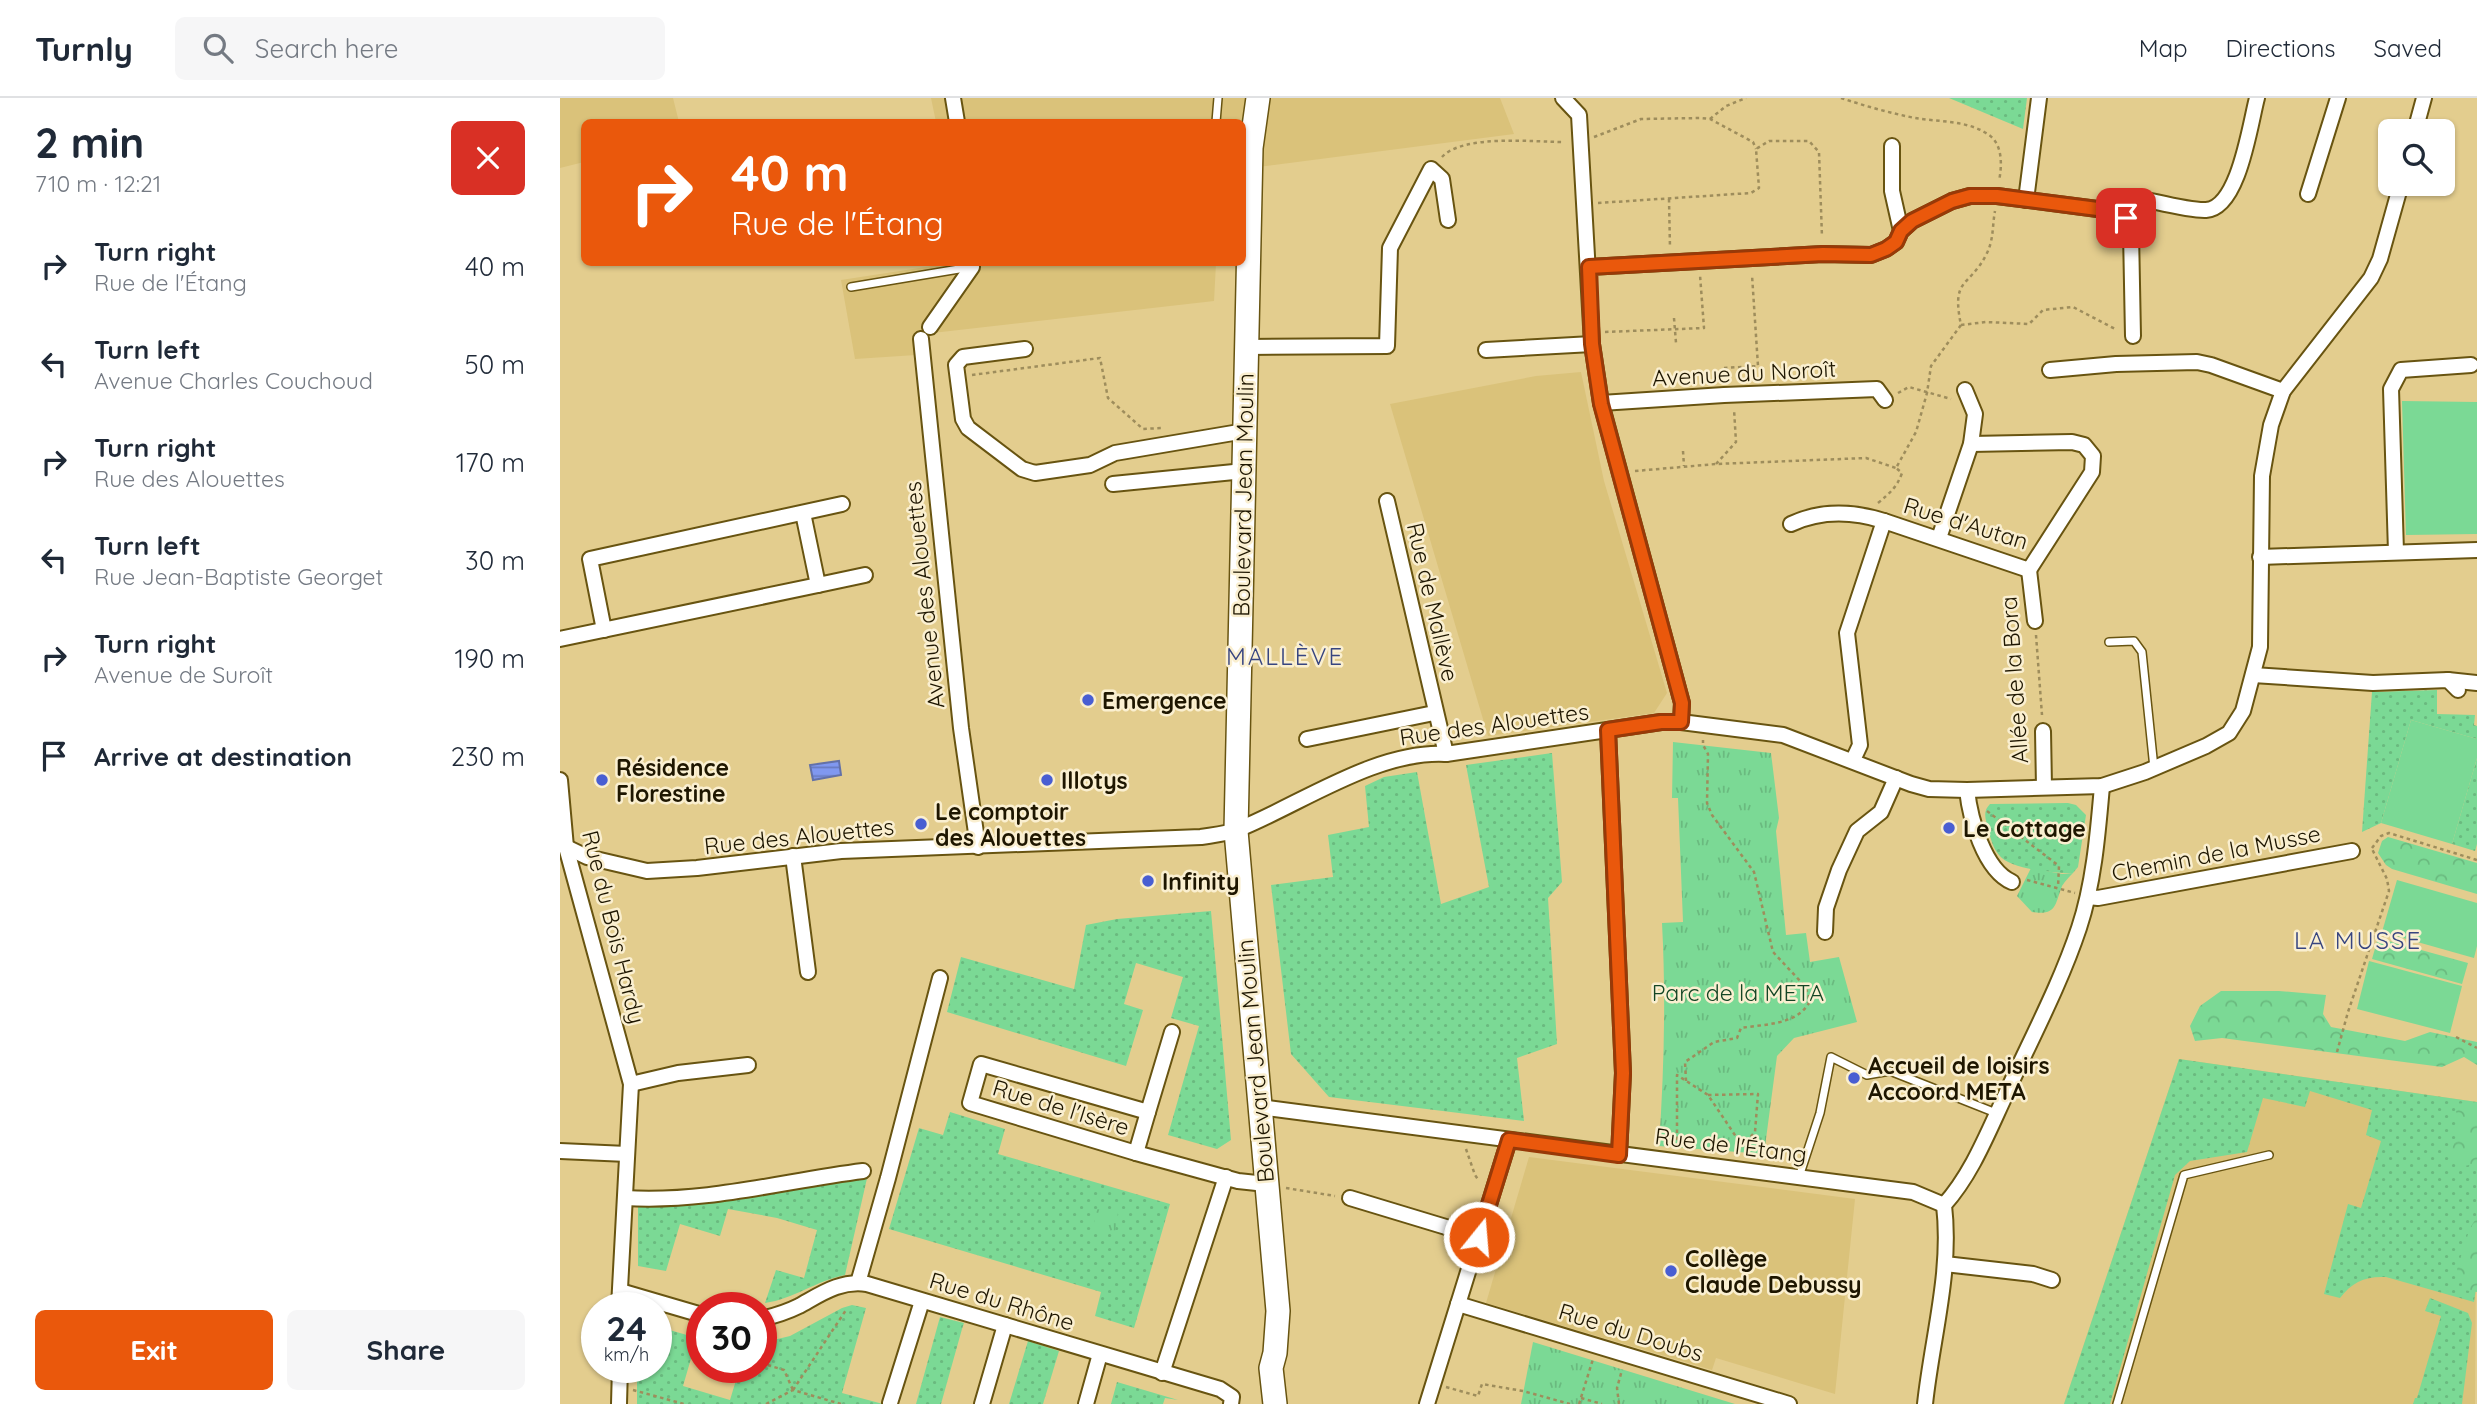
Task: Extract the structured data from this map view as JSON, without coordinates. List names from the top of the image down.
{
  "streets": {
    "main road": ["Boulevard Jean Moulin"],
    "street": [
      "Avenue du Noroît",
      "Rue d'Autan",
      "Avenue des Alouettes",
      "Rue de Mallève",
      "Allée de la Bora",
      "Rue des Alouettes",
      "Chemin de la Musse",
      "Rue du Bois Hardy",
      "Rue de l'Isère",
      "Rue de l'Étang",
      "Rue du Rhône",
      "Rue du Doubs"
    ]
  },
  "crossings": [
    ["Boulevard Jean Moulin", "Rue des Alouettes"],
    ["Boulevard Jean Moulin", "Rue de l'Isère"],
    ["Boulevard Jean Moulin", "Rue de l'Étang"],
    ["Rue d'Autan", "Allée de la Bora"],
    ["Avenue des Alouettes", "Rue des Alouettes"],
    ["Rue de Mallève", "Rue des Alouettes"],
    ["Allée de la Bora", "Rue des Alouettes"],
    ["Rue des Alouettes", "Rue du Bois Hardy"]
  ],
  "districts": ["MALLÈVE", "LA MUSSE"],
  "parks": ["Parc de la META"],
  "places": [
    "Emergence",
    "Résidence Florestine",
    "Illotys",
    "Le comptoir des Alouettes",
    "Le Cottage",
    "Infinity",
    "Accueil de loisirs Accoord META",
    "Collège Claude Debussy"
  ],
  "page": {
    "header": "Turnly",
    "search": "Search here",
    "nav": ["Map", "Directions", "Saved"],
    "heading": ["2 min", "710 m · 12:21"],
    "turn": ["40 m", "Rue de l'Étang"],
    "list": [
      {
        "name": "Turn right",
        "note": "Rue de l'Étang",
        "value": "40 m"
      },
      {
        "name": "Turn left",
        "note": "Avenue Charles Couchoud",
        "value": "50 m"
      },
      {
        "name": "Turn right",
        "note": "Rue des Alouettes",
        "value": "170 m"
      },
      {
        "name": "Turn left",
        "note": "Rue Jean-Baptiste Georget",
        "value": "30 m"
      },
      {
        "name": "Turn right",
        "note": "Avenue de Suroît",
        "value": "190 m"
      },
      {
        "name": "Arrive at destination",
        "value": "230 m"
      }
    ],
    "speed": "24 km/h",
    "limit": "30",
    "buttons": ["Exit", "Share"]
  }
}
